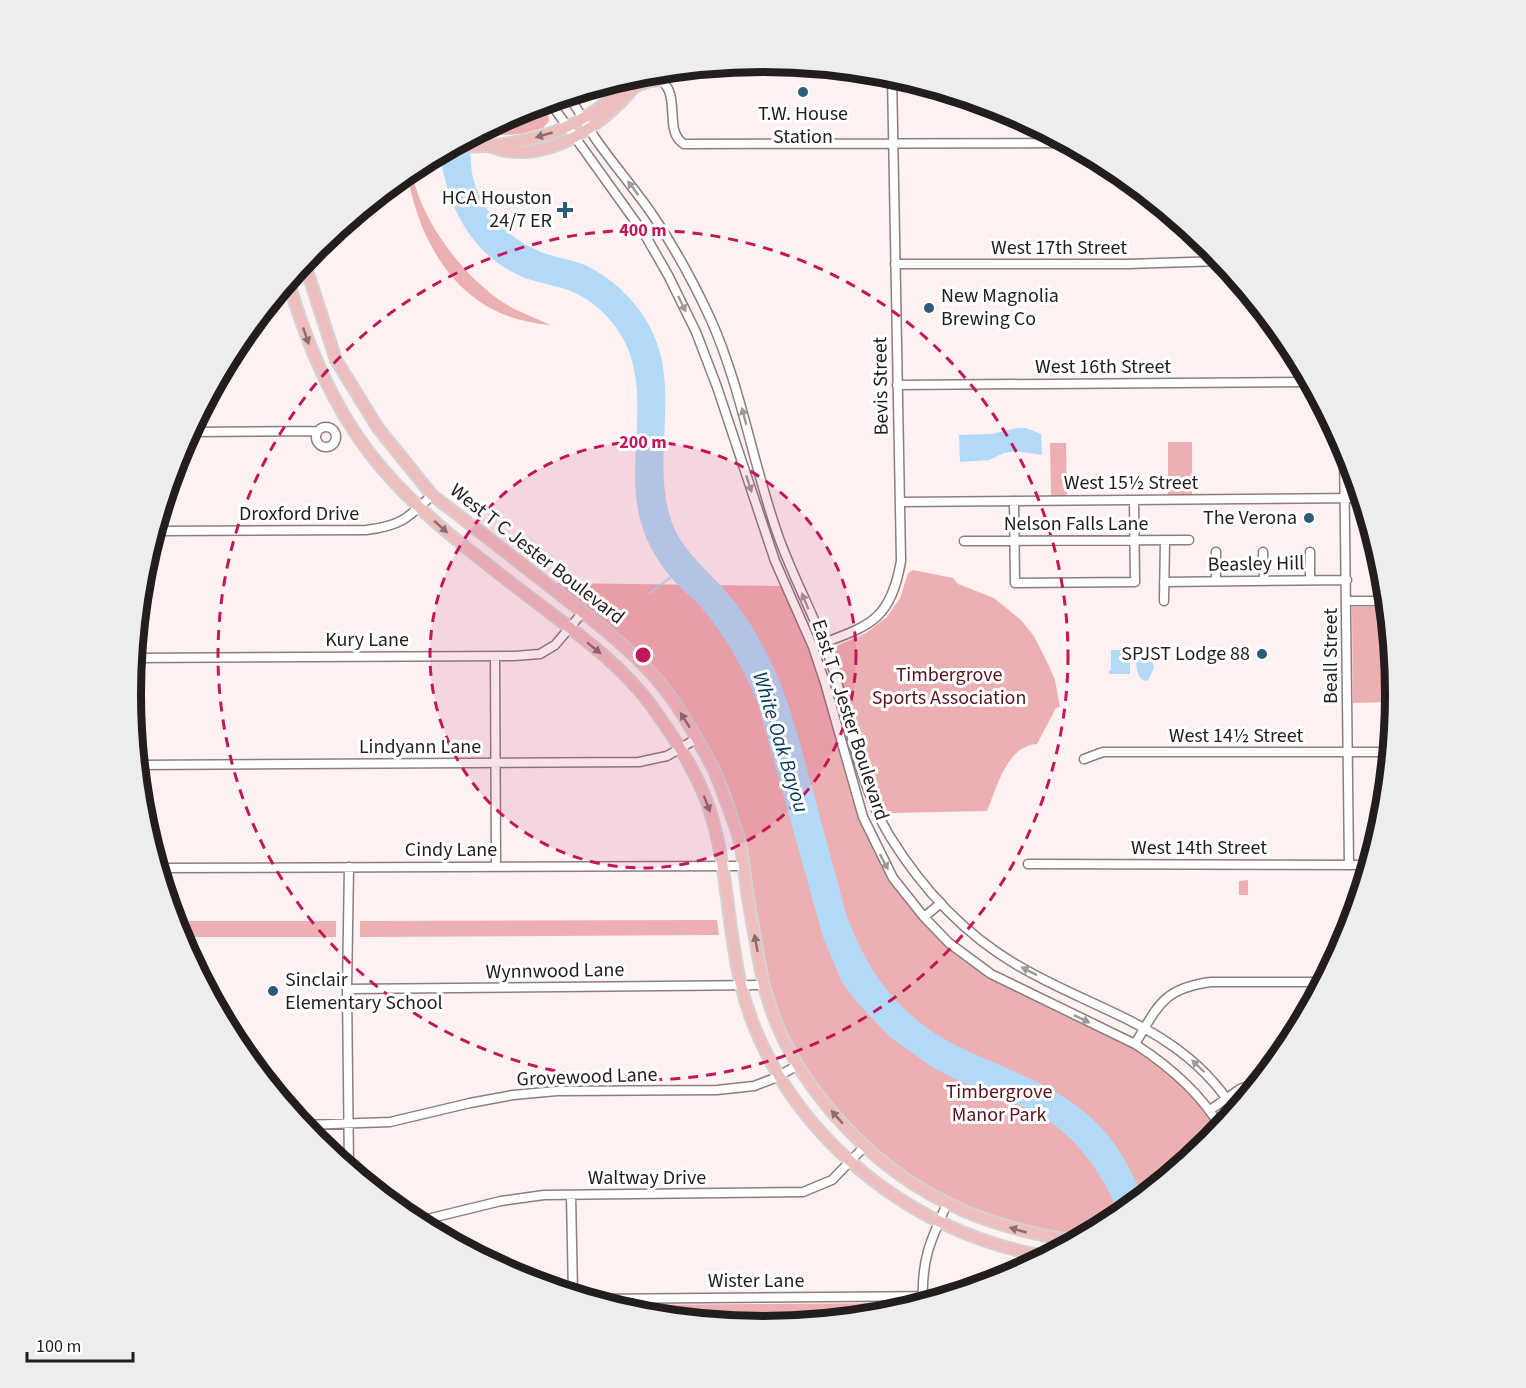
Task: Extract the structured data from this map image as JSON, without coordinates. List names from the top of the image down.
{
  "streets": {
    "main road": ["West T C Jester Boulevard"],
    "street": [
      "West 17th Street",
      "West 16th Street",
      "Bevis Street",
      "West 15½ Street",
      "Droxford Drive",
      "Nelson Falls Lane",
      "Beasley Hill",
      "Kury Lane",
      "Beall Street",
      "East T C Jester Boulevard",
      "West 14½ Street",
      "Lindyann Lane",
      "West 14th Street",
      "Cindy Lane",
      "Wynnwood Lane",
      "Grovewood Lane",
      "Waltway Drive",
      "Wister Lane"
    ]
  },
  "crossings": [
    ["West 17th Street", "Bevis Street"],
    ["West 16th Street", "Bevis Street"],
    ["Bevis Street", "West 15½ Street"],
    ["Bevis Street", "East T C Jester Boulevard"],
    ["West 15½ Street", "Beall Street"],
    ["Droxford Drive", "West T C Jester Boulevard"],
    ["West T C Jester Boulevard", "Kury Lane"],
    ["West T C Jester Boulevard", "Lindyann Lane"],
    ["West T C Jester Boulevard", "Cindy Lane"],
    ["West T C Jester Boulevard", "Wynnwood Lane"],
    ["West T C Jester Boulevard", "Grovewood Lane"],
    ["West T C Jester Boulevard", "Waltway Drive"],
    ["Beasley Hill", "Beall Street"],
    ["Beall Street", "West 14½ Street"],
    ["Beall Street", "West 14th Street"]
  ],
  "water": ["White Oak Bayou"],
  "parks": ["Timbergrove Sports Association", "Timbergrove Manor Park"],
  "places": {
    "other": [
      "T.W. House Station",
      "New Magnolia Brewing Co",
      "The Verona",
      "SPJST Lodge 88",
      "Sinclair Elementary School"
    ],
    "health": ["HCA Houston 24/7 ER"]
  },
  "scale_bar": "100 m",
  "rings": ["400 m", "200 m"]
}
